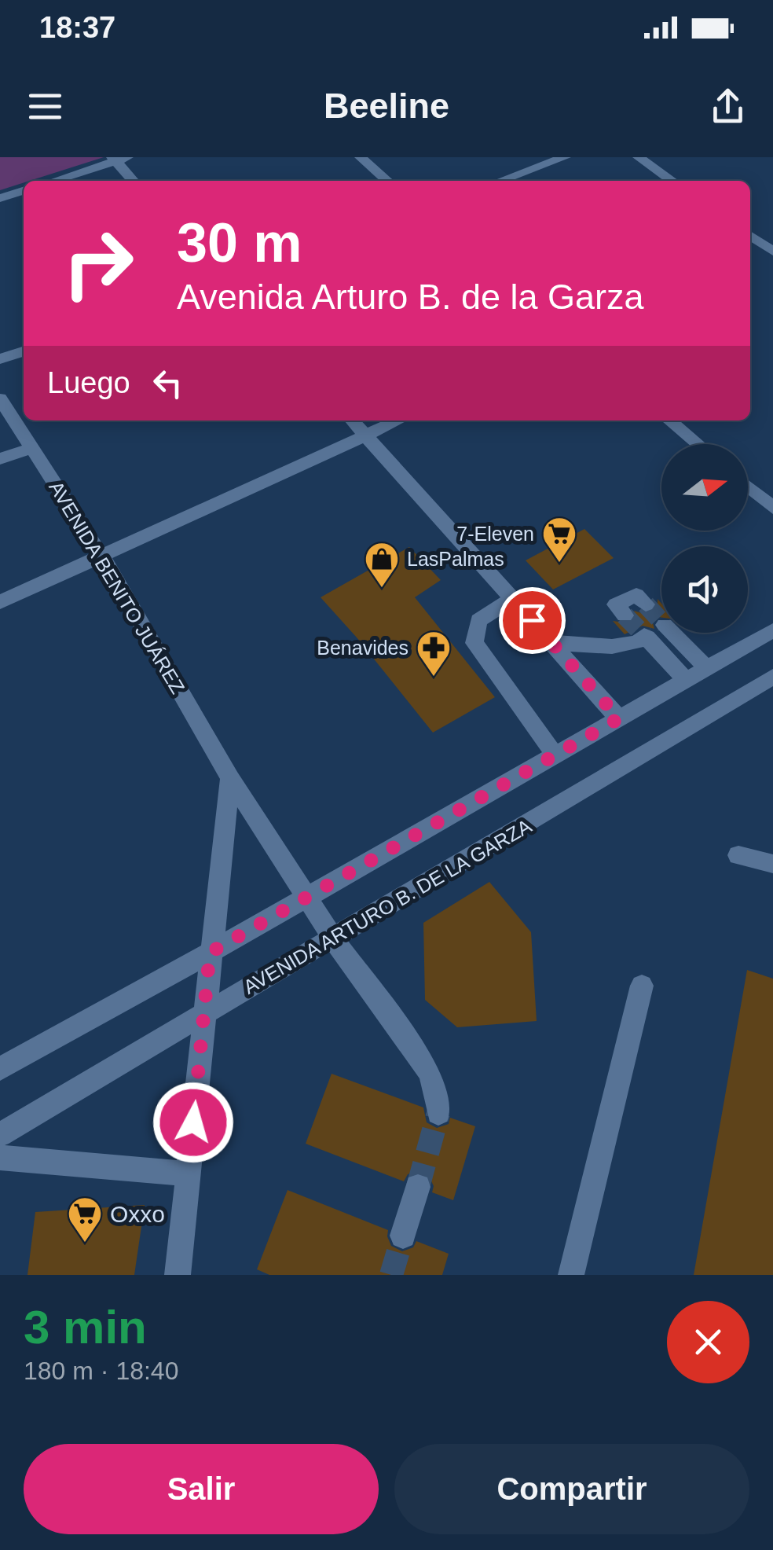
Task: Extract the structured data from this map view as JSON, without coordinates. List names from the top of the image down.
{
  "streets": {
    "street": ["AVENIDA BENITO JUÁREZ", "AVENIDA ARTURO B. DE LA GARZA"]
  },
  "crossings": [
    ["AVENIDA BENITO JUÁREZ", "AVENIDA ARTURO B. DE LA GARZA"]
  ],
  "places": {
    "supermarket": ["7-Eleven", "Oxxo"],
    "shop": ["LasPalmas"],
    "pharmacy": ["Benavides"]
  },
  "north": "right",
  "page": {
    "status": "18:37",
    "header": "Beeline",
    "turn": ["30 m", "Avenida Arturo B. de la Garza"],
    "then": "Luego",
    "heading": ["3 min", "180 m · 18:40"],
    "buttons": ["Salir", "Compartir"]
  }
}
